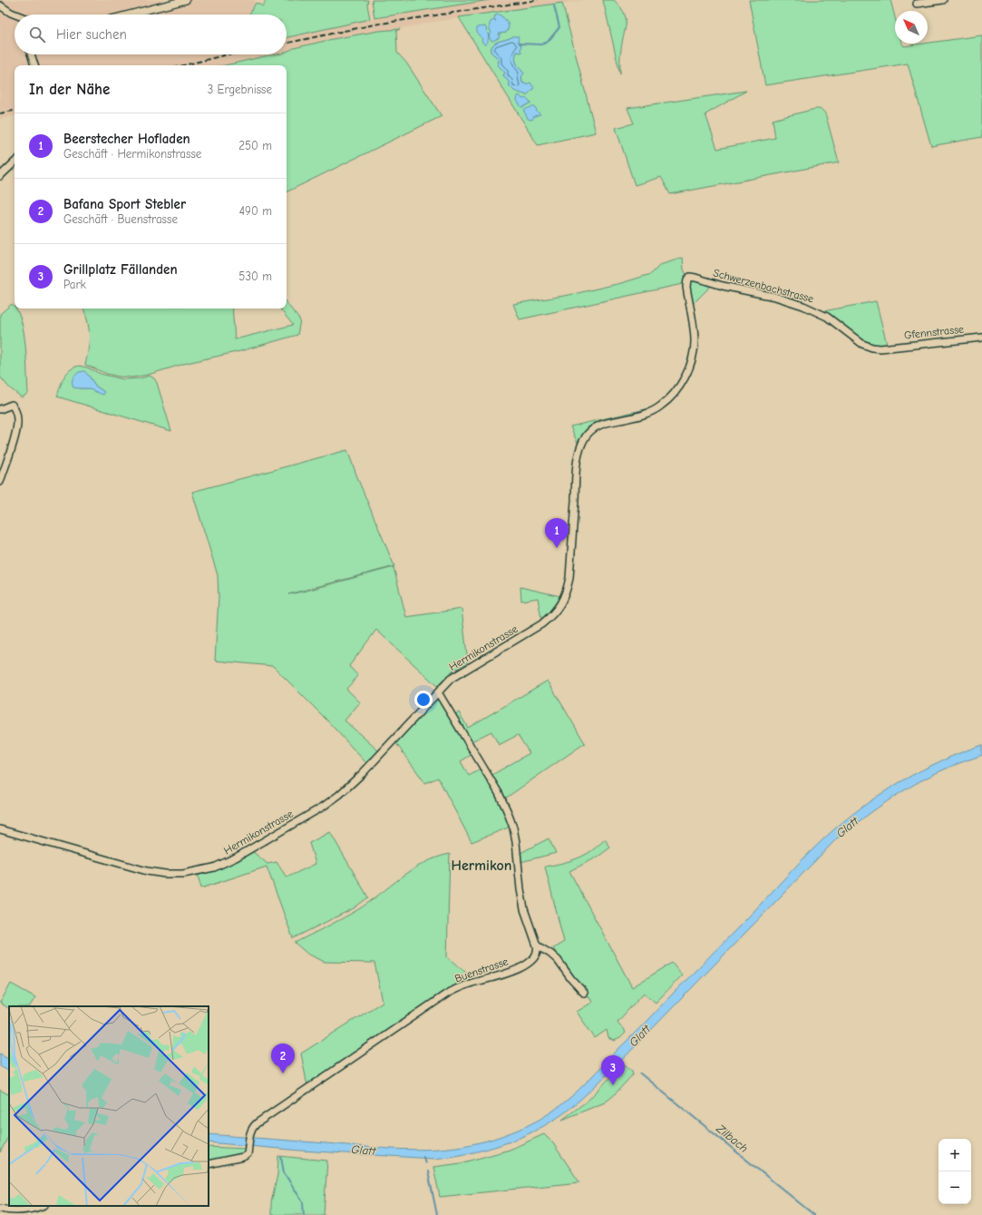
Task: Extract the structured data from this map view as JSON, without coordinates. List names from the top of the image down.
{
  "streets": {
    "street": [
      "Schwerzenbachstrasse",
      "Gfennstrasse",
      "Hermikonstrasse",
      "Buenstrasse"
    ]
  },
  "crossings": [
    ["Schwerzenbachstrasse", "Gfennstrasse"],
    ["Schwerzenbachstrasse", "Hermikonstrasse"]
  ],
  "districts": ["Hermikon"],
  "water": ["Glatt", "Zilbach"],
  "north": "top left",
  "page": {
    "search": "Hier suchen",
    "heading": ["In der Nähe", "3 Ergebnisse"],
    "list": [
      {
        "mark": "1",
        "name": "Beerstecher Hofladen",
        "note": "Geschäft · Hermikonstrasse",
        "value": "250 m"
      },
      {
        "mark": "2",
        "name": "Bafana Sport Stebler",
        "note": "Geschäft · Buenstrasse",
        "value": "490 m"
      },
      {
        "mark": "3",
        "name": "Grillplatz Fällanden",
        "note": "Park",
        "value": "530 m"
      }
    ],
    "pins": ["1", "2", "3"],
    "map_buttons": ["+", "−"]
  }
}
